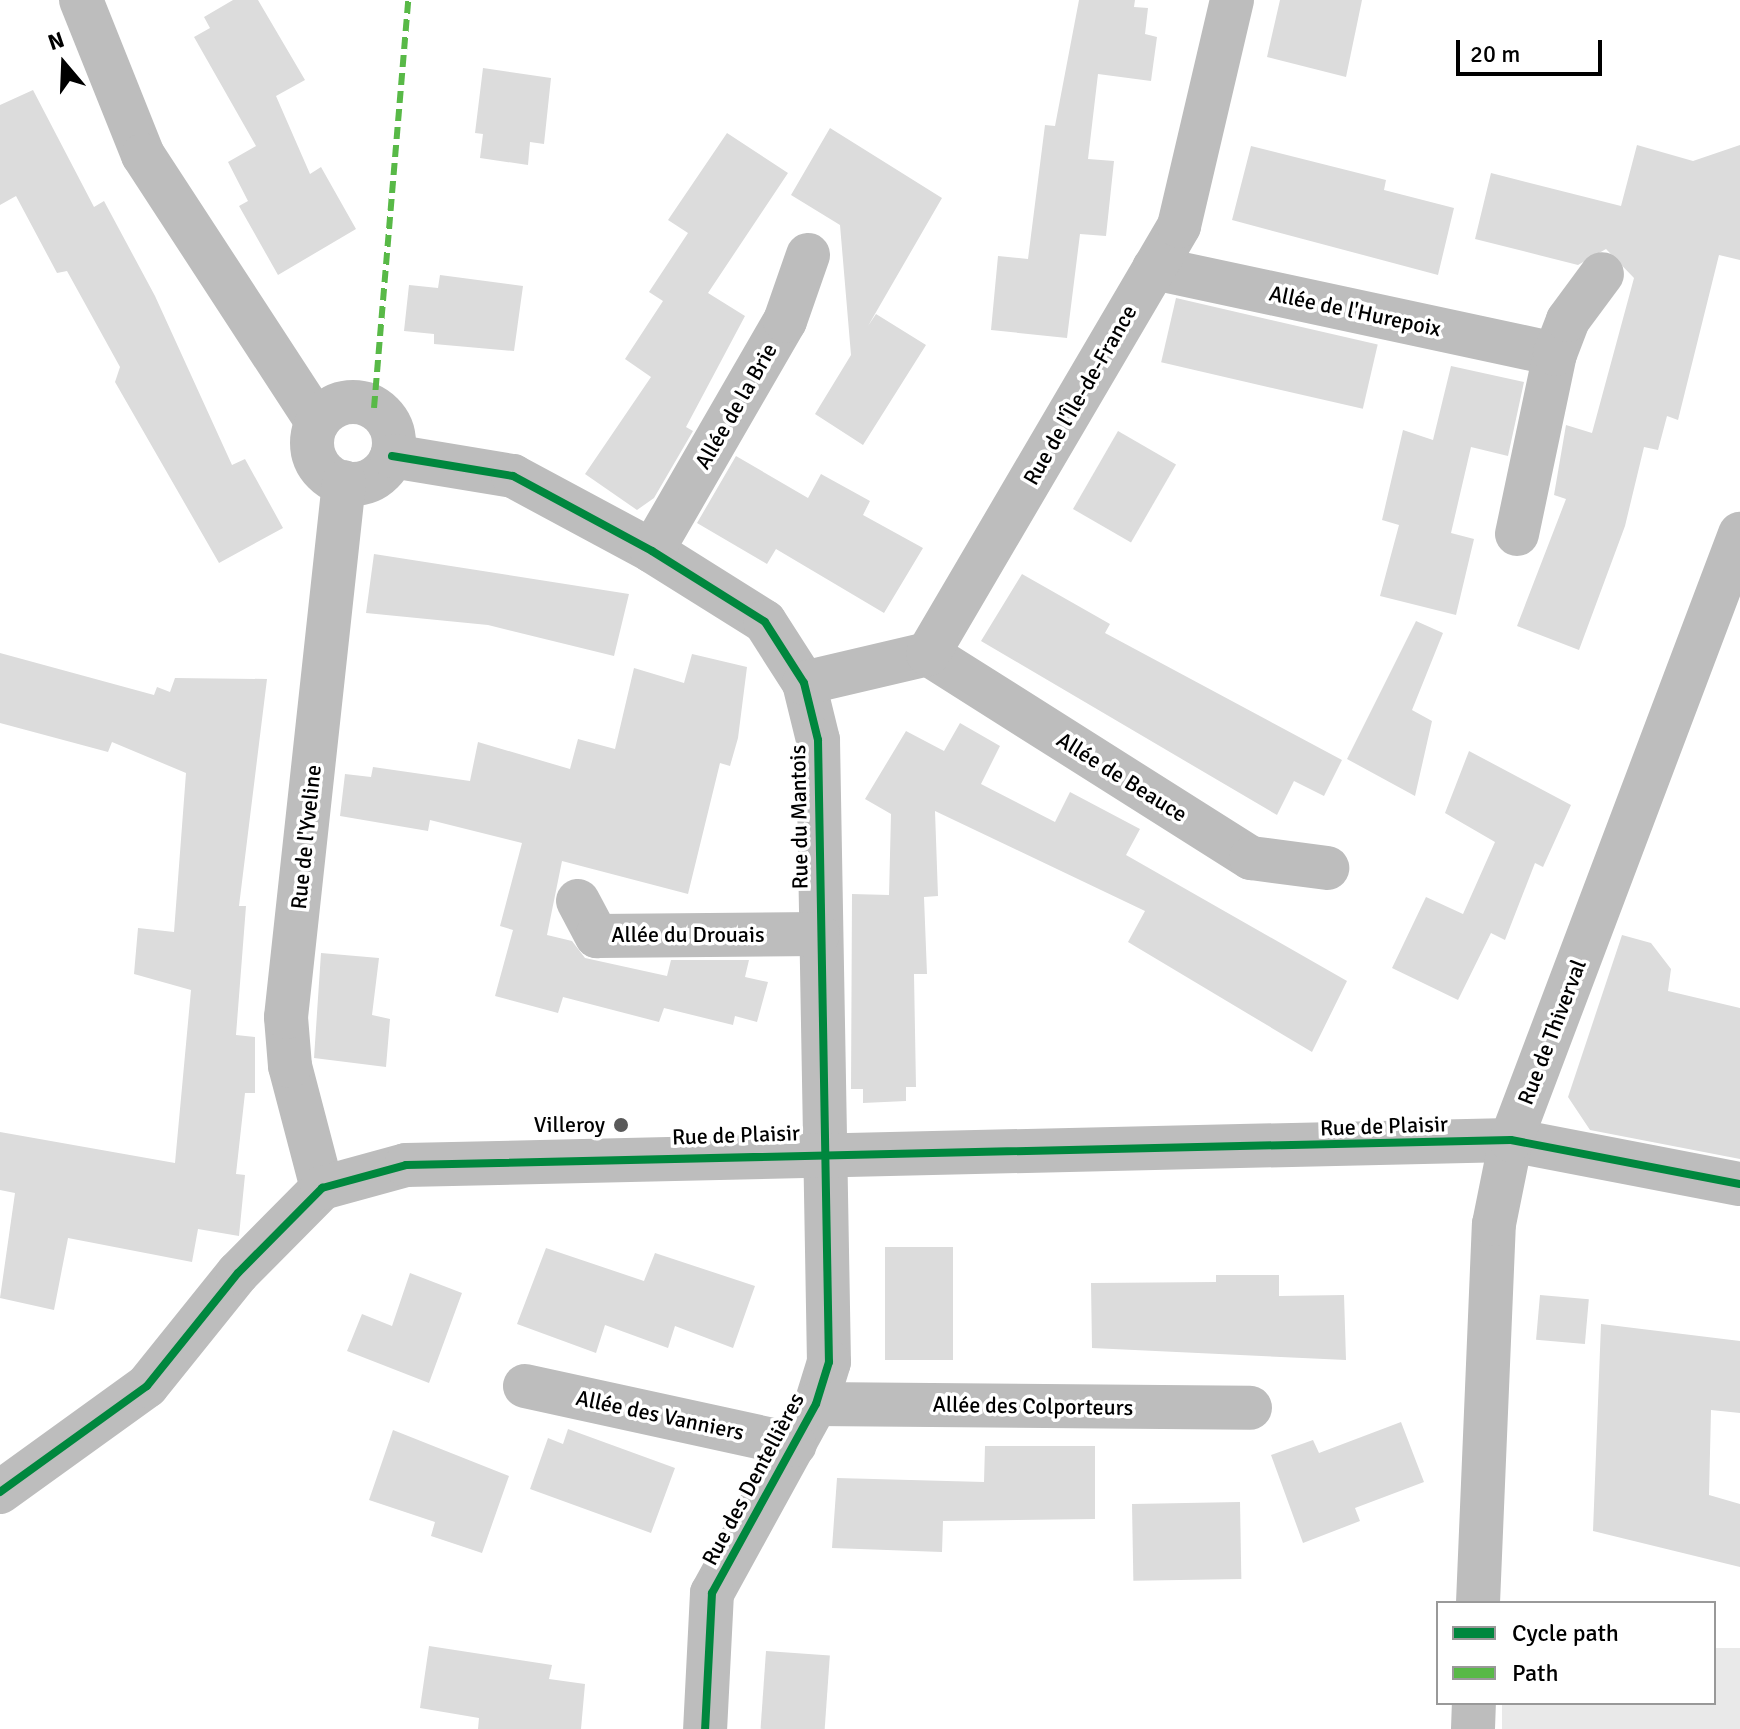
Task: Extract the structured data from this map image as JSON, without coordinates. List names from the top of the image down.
{
  "streets": {
    "street": [
      "Allée de l'Hurepoix",
      "Rue de l'Île-de-France",
      "Allée de la Brie",
      "Allée de Beauce",
      "Rue du Mantois",
      "Rue de l'Yveline",
      "Allée du Drouais",
      "Rue de Thiverval",
      "Rue de Plaisir",
      "Allée des Colporteurs",
      "Allée des Vanniers",
      "Rue des Dentellières"
    ]
  },
  "crossings": [
    ["Allée de l'Hurepoix", "Rue de l'Île-de-France"],
    ["Rue de l'Île-de-France", "Allée de Beauce"],
    ["Allée de la Brie", "Rue du Mantois"],
    ["Rue du Mantois", "Rue de l'Yveline"],
    ["Rue du Mantois", "Allée du Drouais"],
    ["Rue du Mantois", "Rue de Plaisir"],
    ["Rue du Mantois", "Rue des Dentellières"],
    ["Rue de l'Yveline", "Rue de Plaisir"],
    ["Rue de Thiverval", "Rue de Plaisir"],
    ["Rue de Plaisir", "Rue des Dentellières"],
    ["Allée des Colporteurs", "Rue des Dentellières"],
    ["Allée des Vanniers", "Rue des Dentellières"]
  ],
  "places": ["Villeroy"],
  "legend": ["Cycle path", "Path"],
  "scale_bar": "20 m",
  "north": "top"
}
